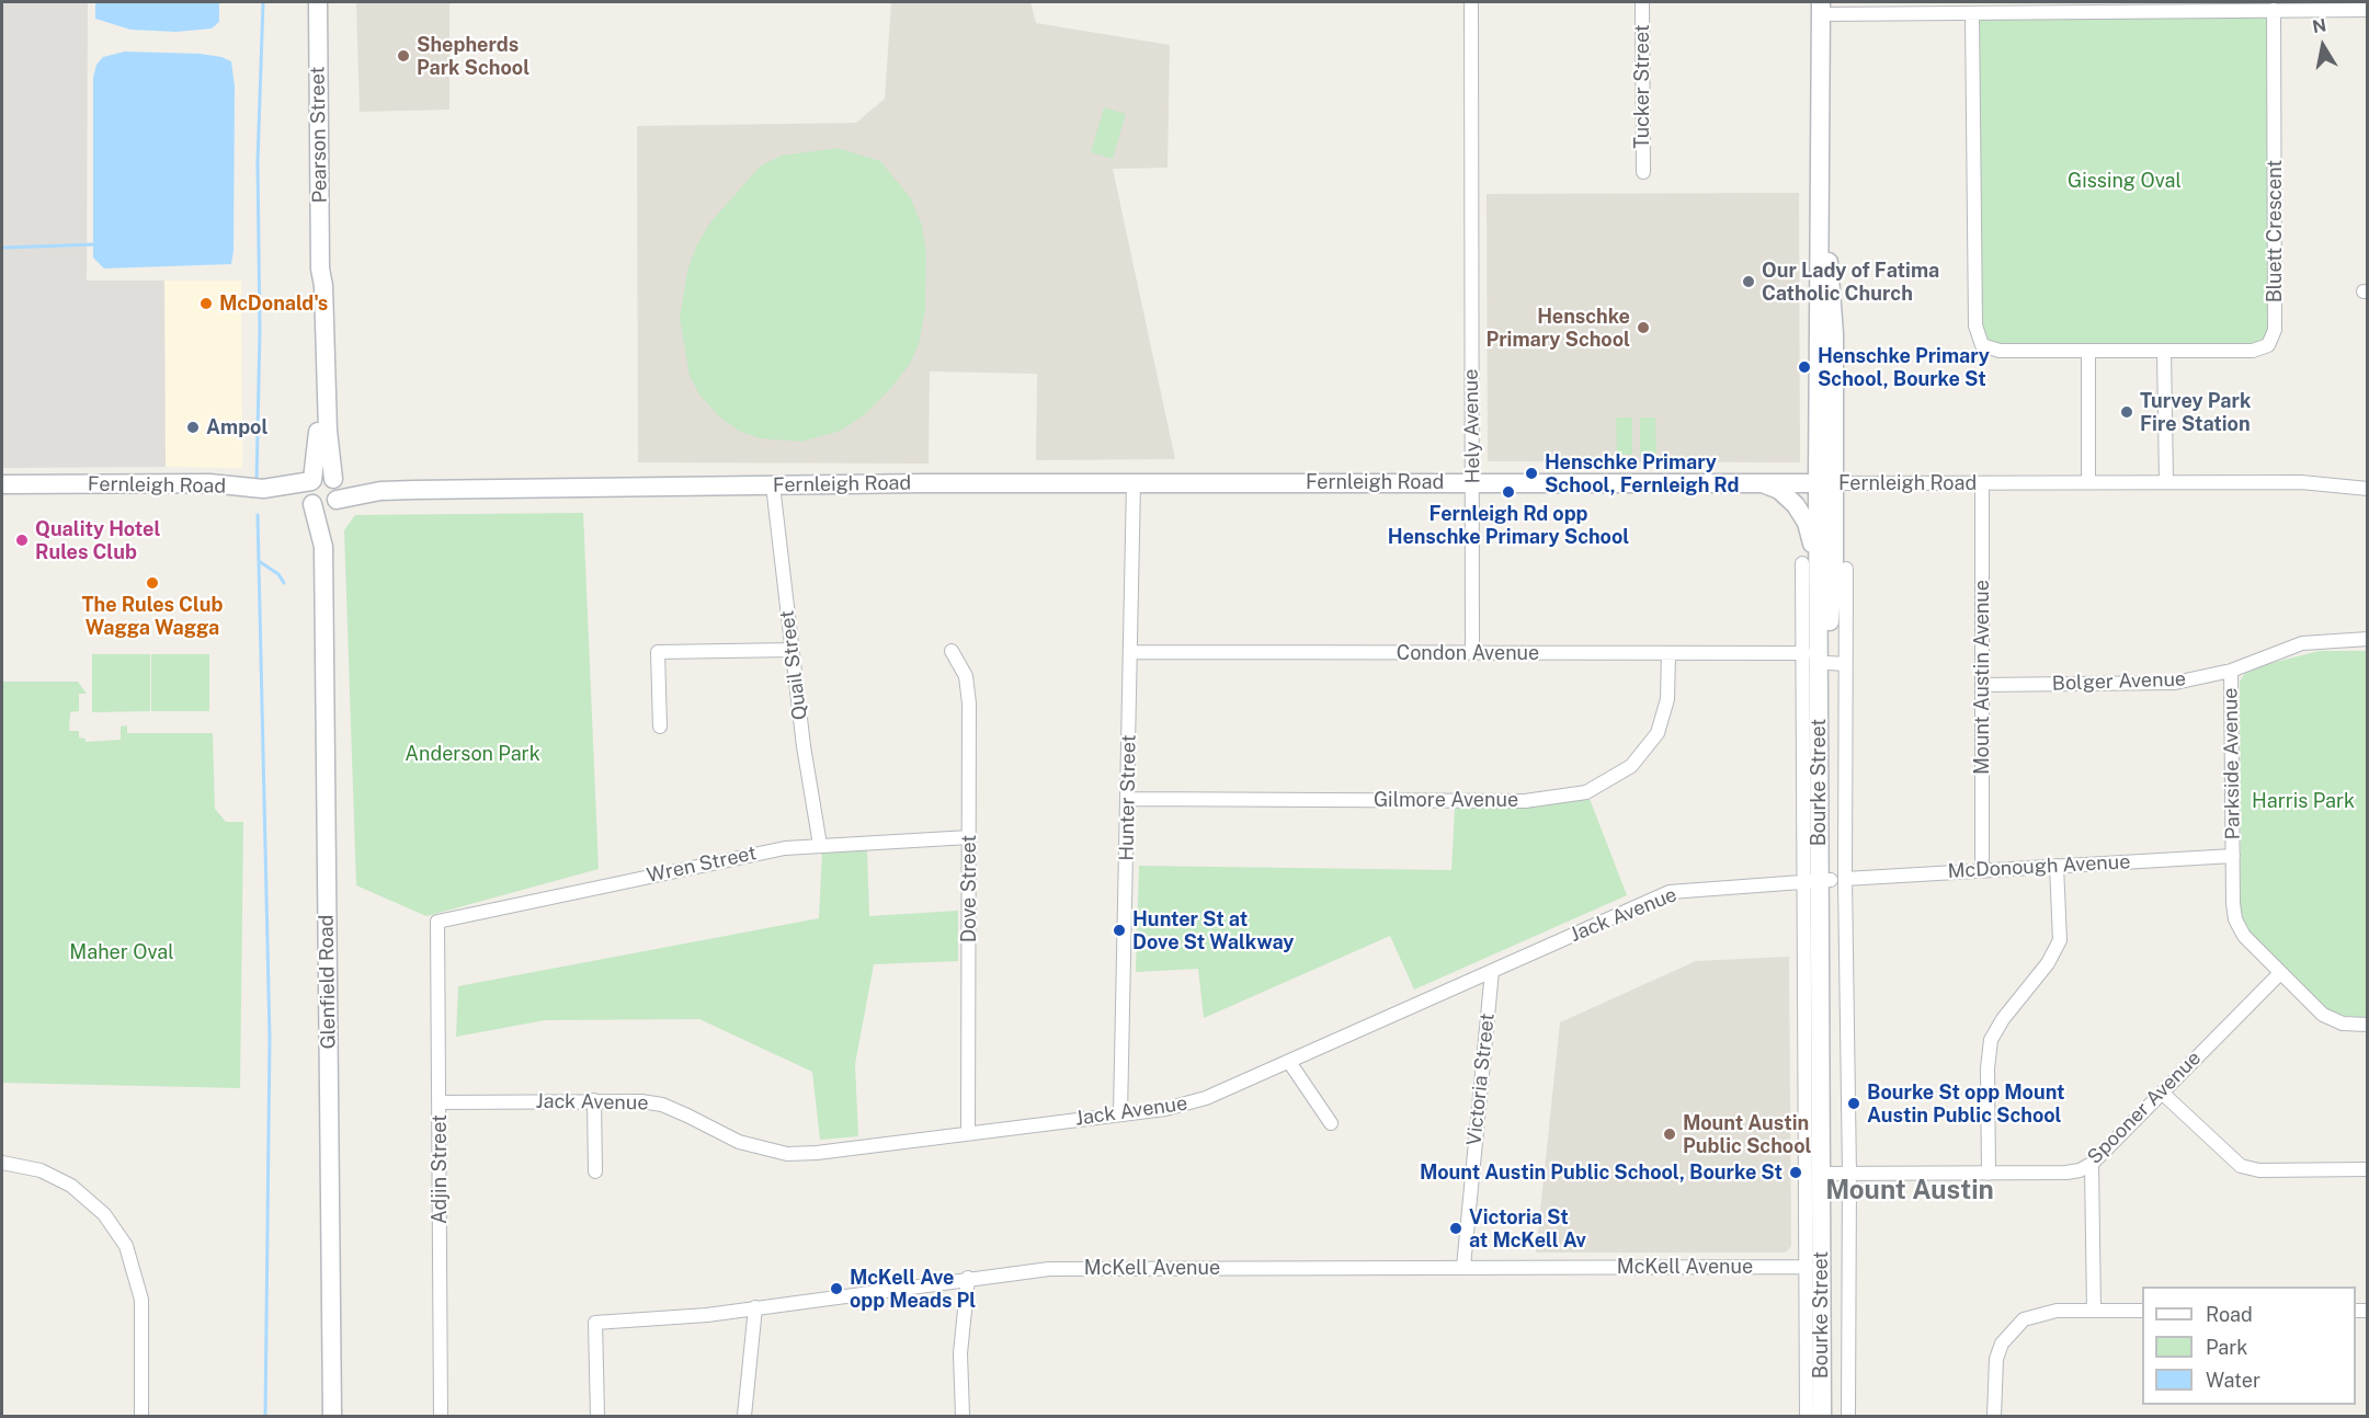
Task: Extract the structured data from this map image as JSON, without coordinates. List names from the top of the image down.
{
  "streets": {
    "main road": [
      "Pearson Street",
      "Fernleigh Road",
      "Bourke Street",
      "Glenfield Road"
    ],
    "street": [
      "Tucker Street",
      "Bluett Crescent",
      "Hely Avenue",
      "Condon Avenue",
      "Quail Street",
      "Mount Austin Avenue",
      "Bolger Avenue",
      "Parkside Avenue",
      "Hunter Street",
      "Gilmore Avenue",
      "Wren Street",
      "McDonough Avenue",
      "Dove Street",
      "Jack Avenue",
      "Victoria Street",
      "Spooner Avenue",
      "Adjin Street",
      "McKell Avenue"
    ]
  },
  "crossings": [
    ["Pearson Street", "Fernleigh Road"],
    ["Pearson Street", "Glenfield Road"],
    ["Hely Avenue", "Fernleigh Road"],
    ["Hely Avenue", "Condon Avenue"],
    ["Fernleigh Road", "Quail Street"],
    ["Fernleigh Road", "Mount Austin Avenue"],
    ["Fernleigh Road", "Bourke Street"],
    ["Fernleigh Road", "Hunter Street"],
    ["Fernleigh Road", "Glenfield Road"],
    ["Condon Avenue", "Bourke Street"],
    ["Condon Avenue", "Hunter Street"],
    ["Condon Avenue", "Gilmore Avenue"],
    ["Quail Street", "Wren Street"],
    ["Mount Austin Avenue", "Bolger Avenue"],
    ["Mount Austin Avenue", "McDonough Avenue"],
    ["Bolger Avenue", "Parkside Avenue"],
    ["Parkside Avenue", "McDonough Avenue"],
    ["Parkside Avenue", "Spooner Avenue"],
    ["Bourke Street", "McDonough Avenue"],
    ["Bourke Street", "Jack Avenue"],
    ["Bourke Street", "Spooner Avenue"],
    ["Bourke Street", "McKell Avenue"],
    ["Hunter Street", "Gilmore Avenue"],
    ["Hunter Street", "Jack Avenue"],
    ["Wren Street", "Dove Street"],
    ["Wren Street", "Adjin Street"],
    ["McDonough Avenue", "Jack Avenue"],
    ["Dove Street", "Jack Avenue"],
    ["Jack Avenue", "Victoria Street"],
    ["Jack Avenue", "Adjin Street"],
    ["Victoria Street", "McKell Avenue"]
  ],
  "districts": ["Mount Austin"],
  "parks": [
    "Gissing Oval",
    "Anderson Park",
    "Harris Park",
    "Maher Oval"
  ],
  "places": [
    "Shepherds Park School",
    "Our Lady of Fatima Catholic Church",
    "McDonald's",
    "Henschke Primary School",
    "Henschke Primary School, Bourke St",
    "Turvey Park Fire Station",
    "Ampol",
    "Henschke Primary School, Fernleigh Rd",
    "Fernleigh Rd opp Henschke Primary School",
    "Quality Hotel Rules Club",
    "The Rules Club Wagga Wagga",
    "Hunter St at Dove St Walkway",
    "Bourke St opp Mount Austin Public School",
    "Mount Austin Public School",
    "Mount Austin Public School, Bourke St",
    "Victoria St at McKell Av",
    "McKell Ave opp Meads Pl"
  ],
  "legend": ["Road", "Park", "Water"],
  "north": "top"
}
